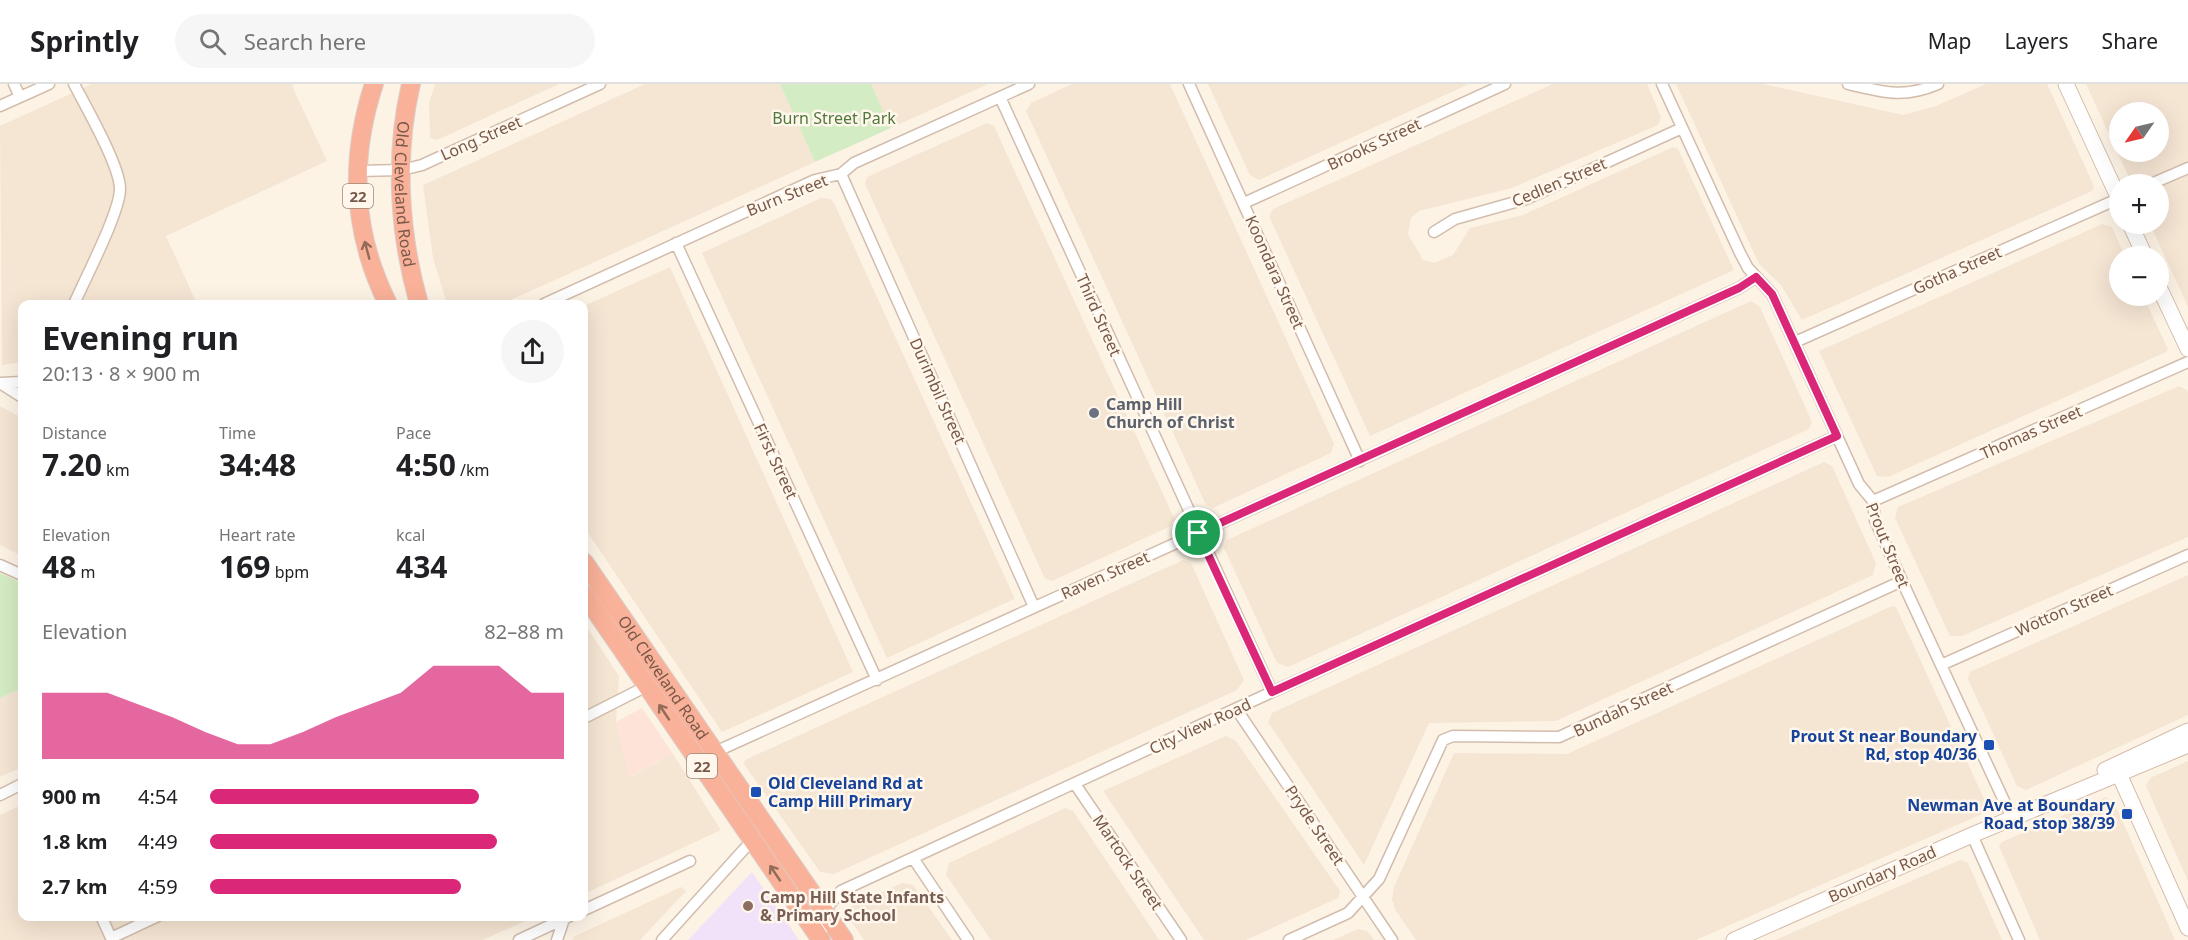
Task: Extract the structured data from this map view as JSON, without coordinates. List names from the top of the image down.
{
  "streets": {
    "highway": ["Old Cleveland Road", "22"],
    "main road": ["Boundary Road"],
    "street": [
      "Long Street",
      "Brooks Street",
      "Cedlen Street",
      "Burn Street",
      "Gotha Street",
      "Koondara Street",
      "Third Street",
      "Durimbil Street",
      "Thomas Street",
      "First Street",
      "Prout Street",
      "Raven Street",
      "Wotton Street",
      "Bundah Street",
      "City View Road",
      "Pryde Street",
      "Martock Street"
    ]
  },
  "crossings": [
    ["Long Street", "Old Cleveland Road"],
    ["Long Street", "22"],
    ["Brooks Street", "Koondara Street"],
    ["Cedlen Street", "Prout Street"],
    ["Old Cleveland Road", "Raven Street"],
    ["Old Cleveland Road", "City View Road"],
    ["Burn Street", "Third Street"],
    ["Burn Street", "Durimbil Street"],
    ["Burn Street", "First Street"],
    ["Gotha Street", "Prout Street"],
    ["Koondara Street", "Raven Street"],
    ["Third Street", "Raven Street"],
    ["Durimbil Street", "Raven Street"],
    ["Thomas Street", "Prout Street"],
    ["First Street", "Raven Street"],
    ["Prout Street", "Raven Street"],
    ["Prout Street", "Wotton Street"],
    ["Prout Street", "Bundah Street"],
    ["Prout Street", "City View Road"],
    ["Prout Street", "Boundary Road"],
    ["Bundah Street", "Pryde Street"],
    ["City View Road", "Pryde Street"],
    ["City View Road", "Martock Street"]
  ],
  "parks": ["Burn Street Park"],
  "places": {
    "other": ["Camp Hill Church of Christ", "Camp Hill State Infants & Primary School"],
    "transit": ["Prout St near Boundary Rd, stop 40/36", "Old Cleveland Rd at Camp Hill Primary", "Newman Ave at Boundary Road, stop 38/39"]
  },
  "north": "bottom left",
  "page": {
    "header": "Sprintly",
    "search": "Search here",
    "nav": ["Map", "Layers", "Share"],
    "map_buttons": ["+", "−"],
    "heading": ["Evening run", "20:13 · 8 × 900 m"],
    "stats": [
      ["Distance", "7.20 km"],
      ["Time", "34:48"],
      ["Pace", "4:50 /km"],
      ["Elevation", "48 m"],
      ["Heart rate", "169 bpm"],
      ["kcal", "434"]
    ],
    "chart": ["Elevation", "82–88 m"],
    "list": [
      {
        "name": "900 m",
        "note": "4:54"
      },
      {
        "name": "1.8 km",
        "note": "4:49"
      },
      {
        "name": "2.7 km",
        "note": "4:59"
      }
    ]
  }
}
